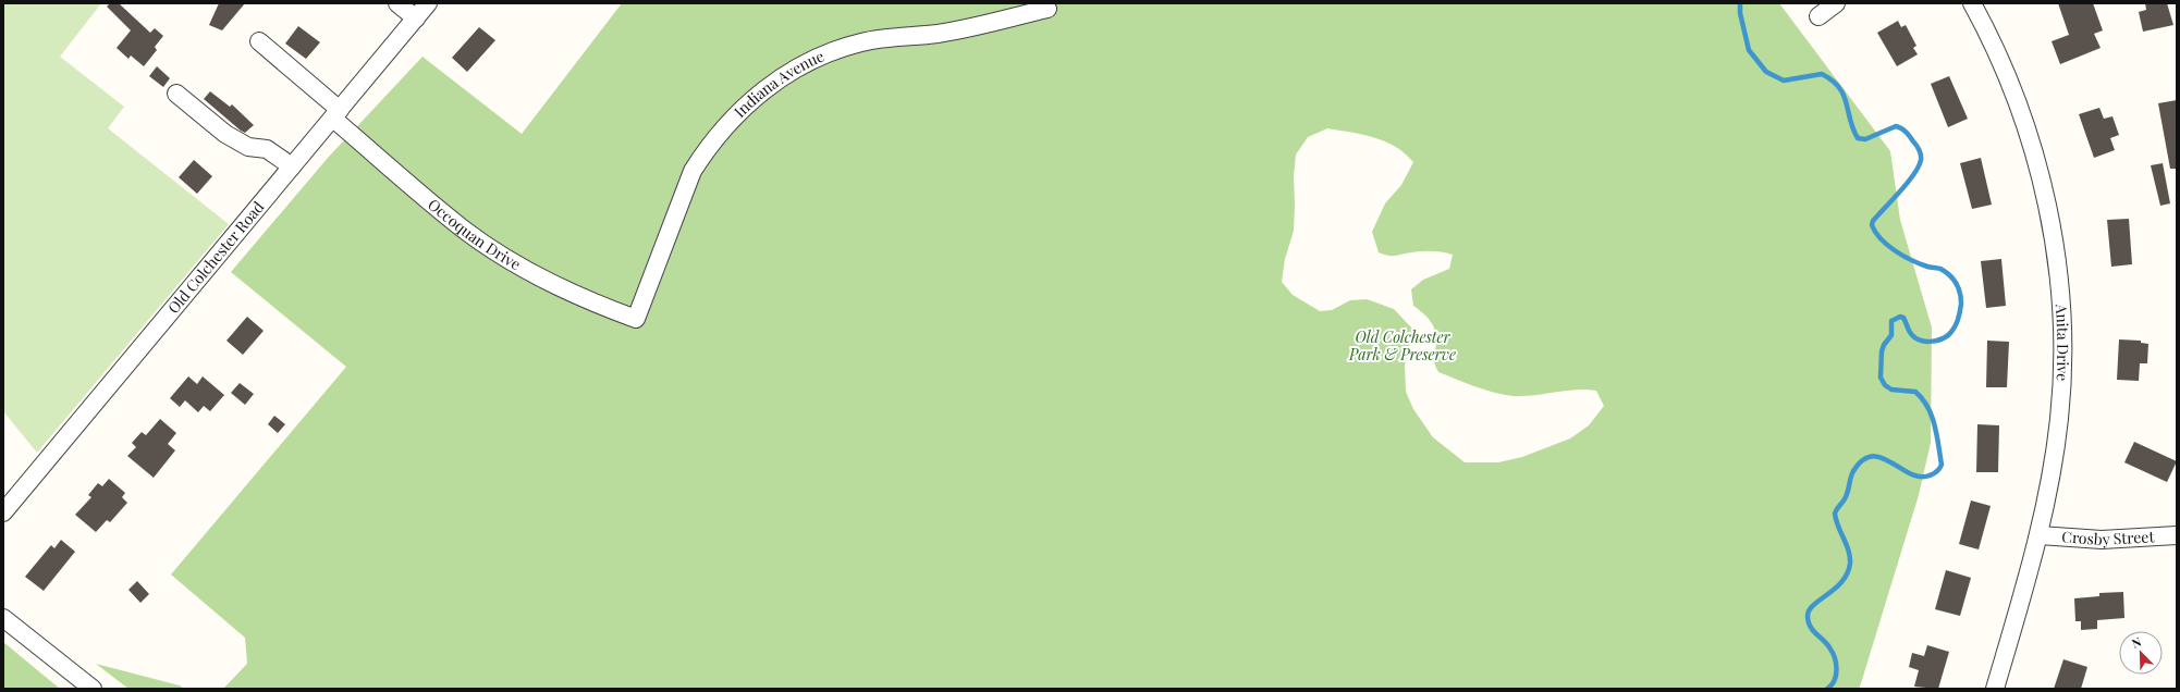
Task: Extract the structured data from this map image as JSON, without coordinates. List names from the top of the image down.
{
  "streets": {
    "street": [
      "Indiana Avenue",
      "Occoquan Drive",
      "Old Colchester Road",
      "Anita Drive",
      "Crosby Street"
    ]
  },
  "crossings": [
    ["Indiana Avenue", "Occoquan Drive"],
    ["Occoquan Drive", "Old Colchester Road"],
    ["Anita Drive", "Crosby Street"]
  ],
  "parks": ["Old Colchester Park & Preserve"],
  "north": "top left"
}
